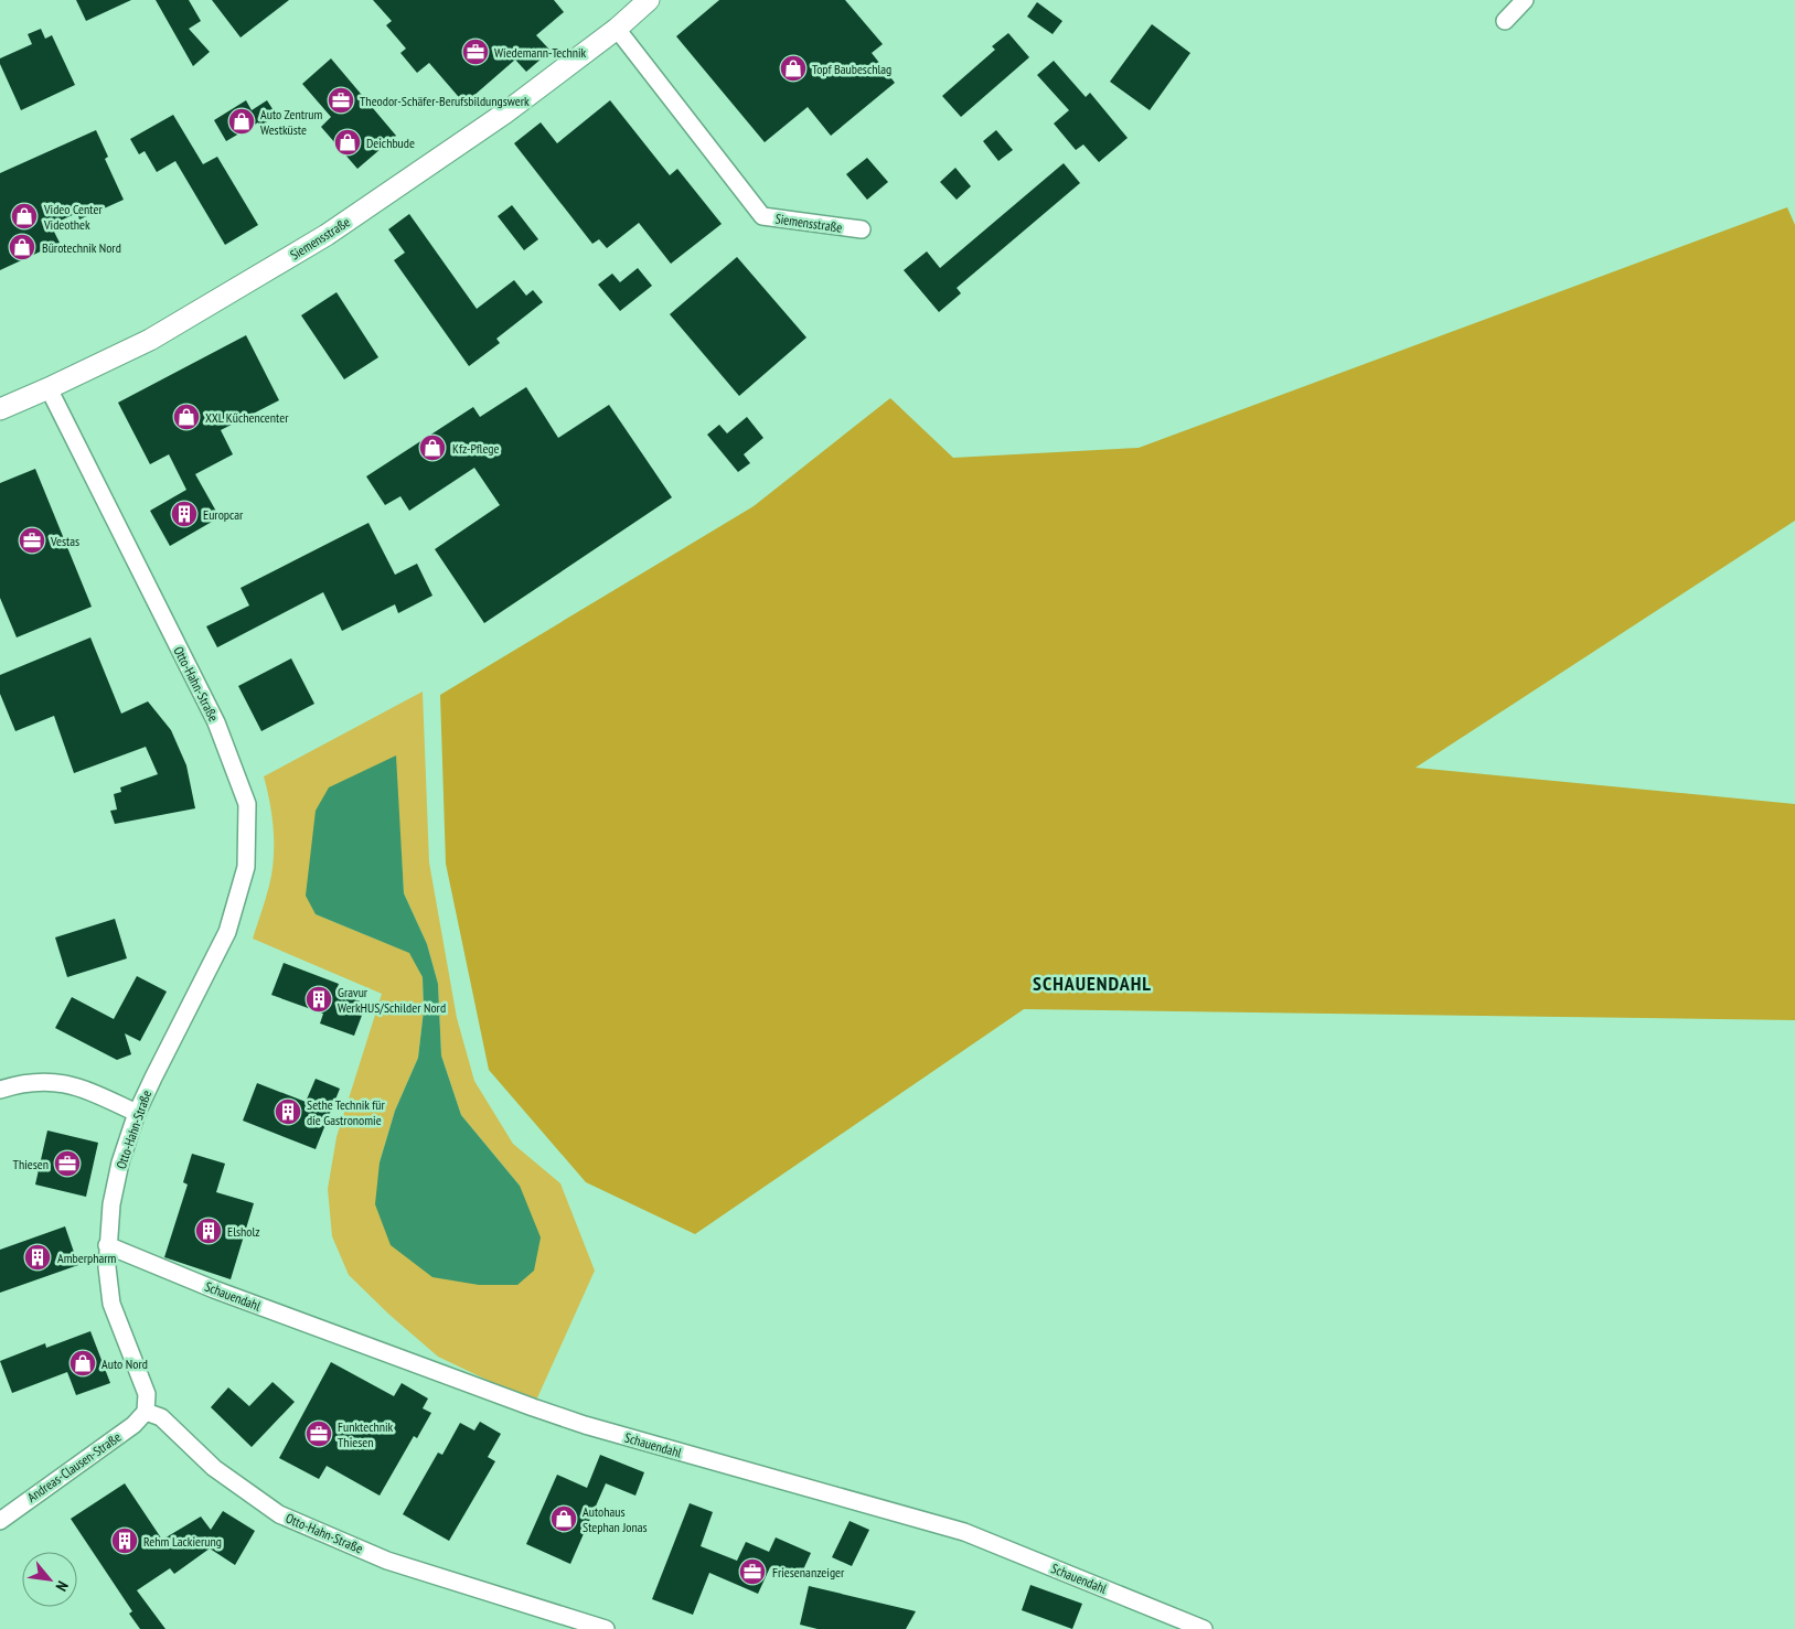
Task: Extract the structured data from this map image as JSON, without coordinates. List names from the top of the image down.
{
  "streets": {
    "street": [
      "Siemensstraße",
      "Otto-Hahn-Straße",
      "Schauendahl",
      "Andreas-Clausen-Straße"
    ]
  },
  "crossings": [
    ["Siemensstraße", "Otto-Hahn-Straße"],
    ["Otto-Hahn-Straße", "Schauendahl"],
    ["Otto-Hahn-Straße", "Andreas-Clausen-Straße"]
  ],
  "districts": ["SCHAUENDAHL"],
  "places": {
    "office": [
      "Wiedemann-Technik",
      "Theodor-Schäfer-Berufsbildungswerk",
      "Vestas",
      "Thiesen",
      "Funktechnik Thiesen",
      "Friesenanzeiger"
    ],
    "shop": [
      "Topf Baubeschlag",
      "Auto Zentrum Westküste",
      "Deichbude",
      "Video Center Videothek",
      "Bürotechnik Nord",
      "XXL Küchencenter",
      "Kfz-Pflege",
      "Auto Nord",
      "Autohaus Stephan Jonas"
    ],
    "building": [
      "Europcar",
      "Gravur WerkHUS/Schilder Nord",
      "Sethe Technik für die Gastronomie",
      "Elsholz",
      "Amberpharm",
      "Rehm Lackierung"
    ]
  },
  "north": "bottom right"
}
